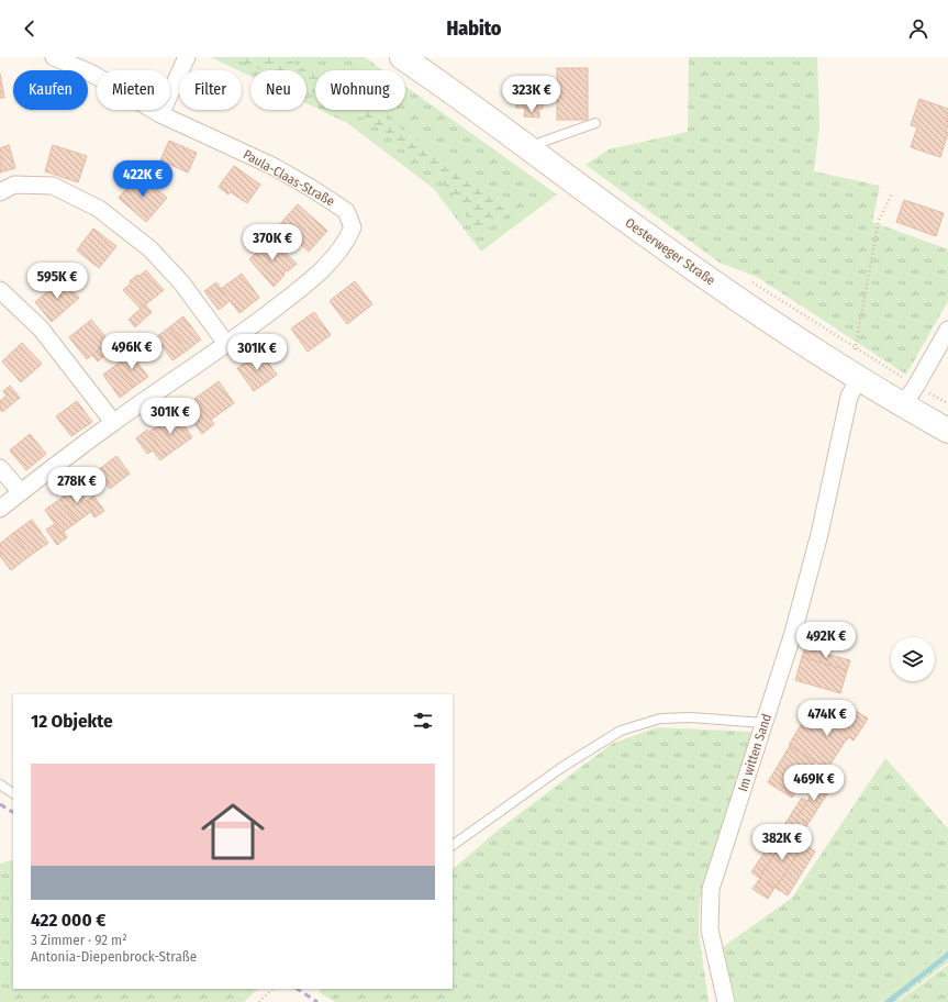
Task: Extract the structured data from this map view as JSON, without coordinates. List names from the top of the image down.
{
  "streets": {
    "street": ["Paula-Claas-Straße", "Oesterweger Straße", "Im witten Sand"]
  },
  "crossings": [
    ["Oesterweger Straße", "Im witten Sand"]
  ],
  "page": {
    "header": "Habito",
    "chip": [
      "Kaufen",
      "Mieten",
      "Filter",
      "Neu",
      "Wohnung"
    ],
    "price": [
      "323K €",
      "422K €",
      "370K €",
      "595K €",
      "496K €",
      "301K €",
      "301K €",
      "278K €",
      "492K €",
      "474K €",
      "469K €",
      "382K €"
    ],
    "heading": "12 Objekte",
    "list": [
      {
        "name": "422 000 €",
        "note": "3 Zimmer · 92 m² · Antonia-Diepenbrock-Straße"
      }
    ]
  }
}
